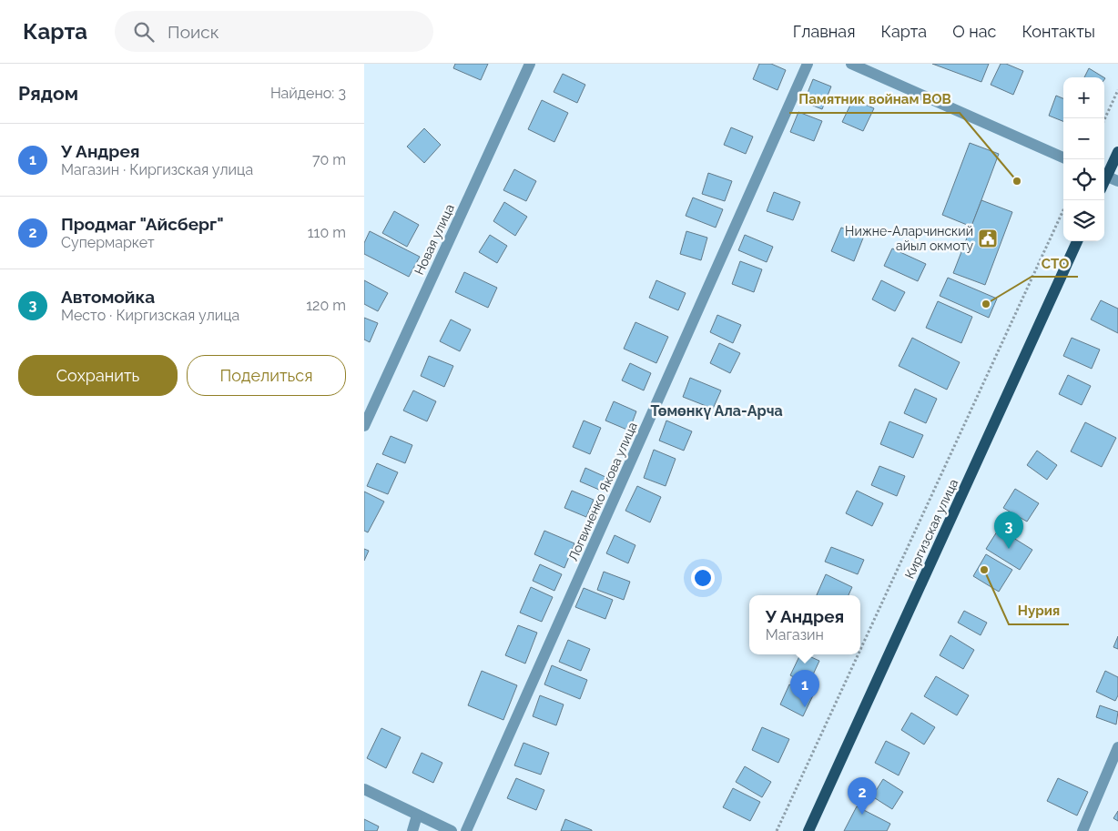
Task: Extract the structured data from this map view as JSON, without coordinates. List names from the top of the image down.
{
  "streets": {
    "main road": ["Киргизская улица"],
    "street": ["Новая улица", "Логвиненко Якова улица"]
  },
  "districts": ["Төмөнкү Ала-Арча"],
  "places": {
    "other": ["Памятник войнам ВОВ", "СТО", "Нурия"],
    "public building": ["Нижне-Аларчинский айыл окмоту"]
  },
  "page": {
    "header": "Карта",
    "search": "Поиск",
    "nav": [
      "Главная",
      "Карта",
      "О нас",
      "Контакты"
    ],
    "heading": ["Рядом", "Найдено: 3"],
    "map_buttons": ["+", "−"],
    "list": [
      {
        "mark": "1",
        "name": "У Андрея",
        "note": "Магазин · Киргизская улица",
        "value": "70 m"
      },
      {
        "mark": "2",
        "name": "Продмаг \"Айсберг\"",
        "note": "Супермаркет",
        "value": "110 m"
      },
      {
        "mark": "3",
        "name": "Автомойка",
        "note": "Место · Киргизская улица",
        "value": "120 m"
      }
    ],
    "buttons": ["Сохранить", "Поделиться"],
    "pins": ["3", "1", "2"],
    "popup": ["У Андрея", "Магазин"]
  }
}
